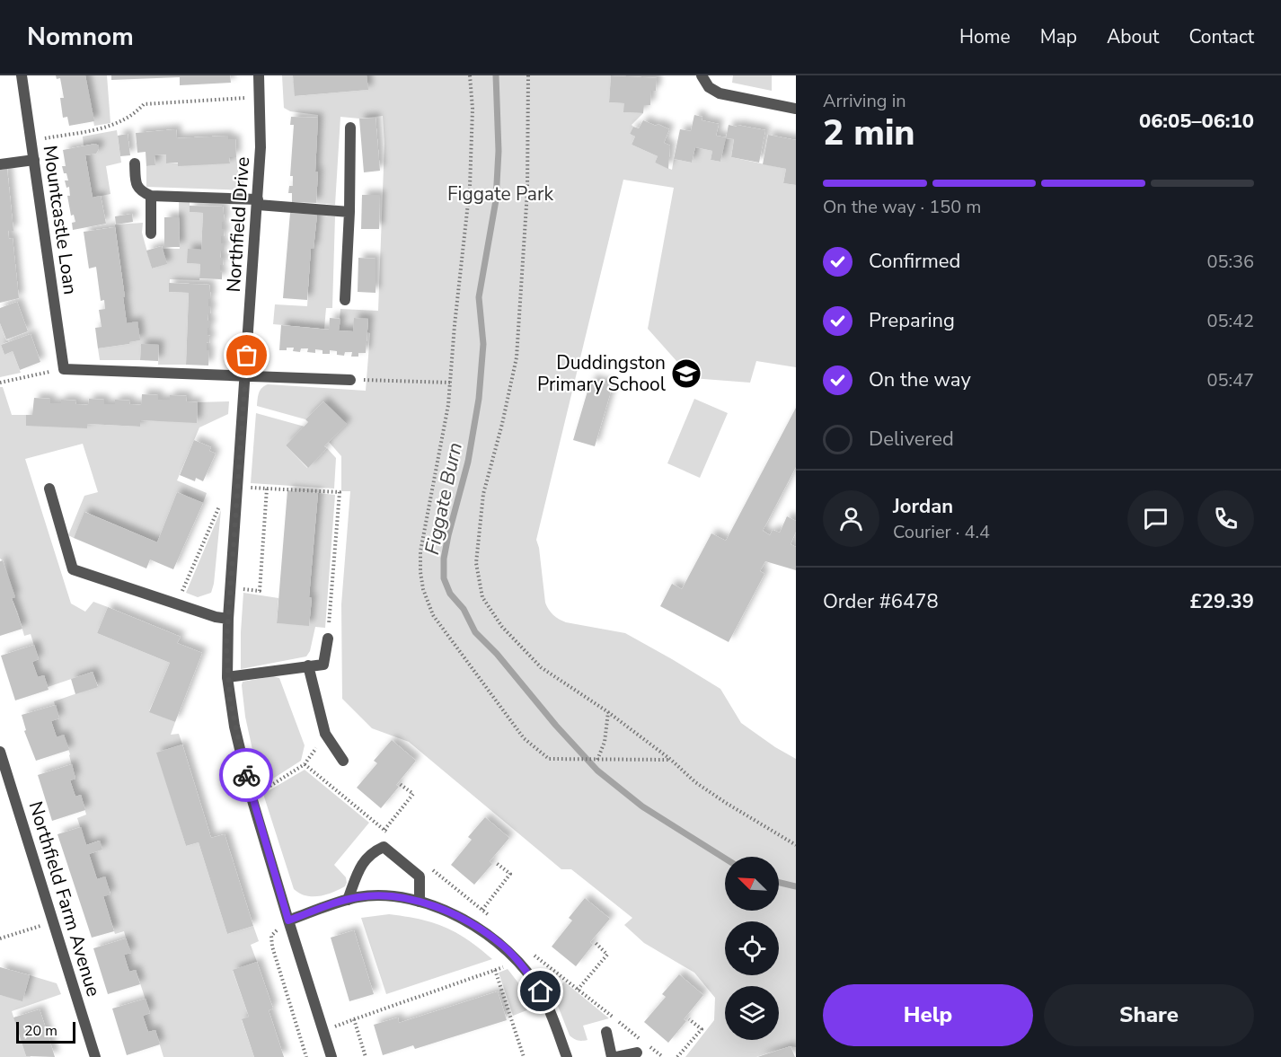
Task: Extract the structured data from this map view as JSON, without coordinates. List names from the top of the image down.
{
  "streets": {
    "street": ["Mountcastle Loan", "Northfield Drive", "Northfield Farm Avenue"]
  },
  "water": ["Figgate Burn"],
  "parks": ["Figgate Park"],
  "places": {
    "school or university": ["Duddingston Primary School"]
  },
  "scale_bar": "20 m",
  "north": "top left",
  "page": {
    "header": "Nomnom",
    "nav": [
      "Home",
      "Map",
      "About",
      "Contact"
    ],
    "heading": ["2 min", "Arriving in", "06:05–06:10"],
    "panel": [
      "Jordan",
      "Courier · 4.4",
      "Order #6478",
      "£29.39"
    ],
    "bar": "On the way · 150 m",
    "list": [
      ["Confirmed", "05:36"],
      ["Preparing", "05:42"],
      ["On the way", "05:47"],
      "Delivered"
    ],
    "buttons": ["Help", "Share"],
    "scale": "20 m"
  }
}
